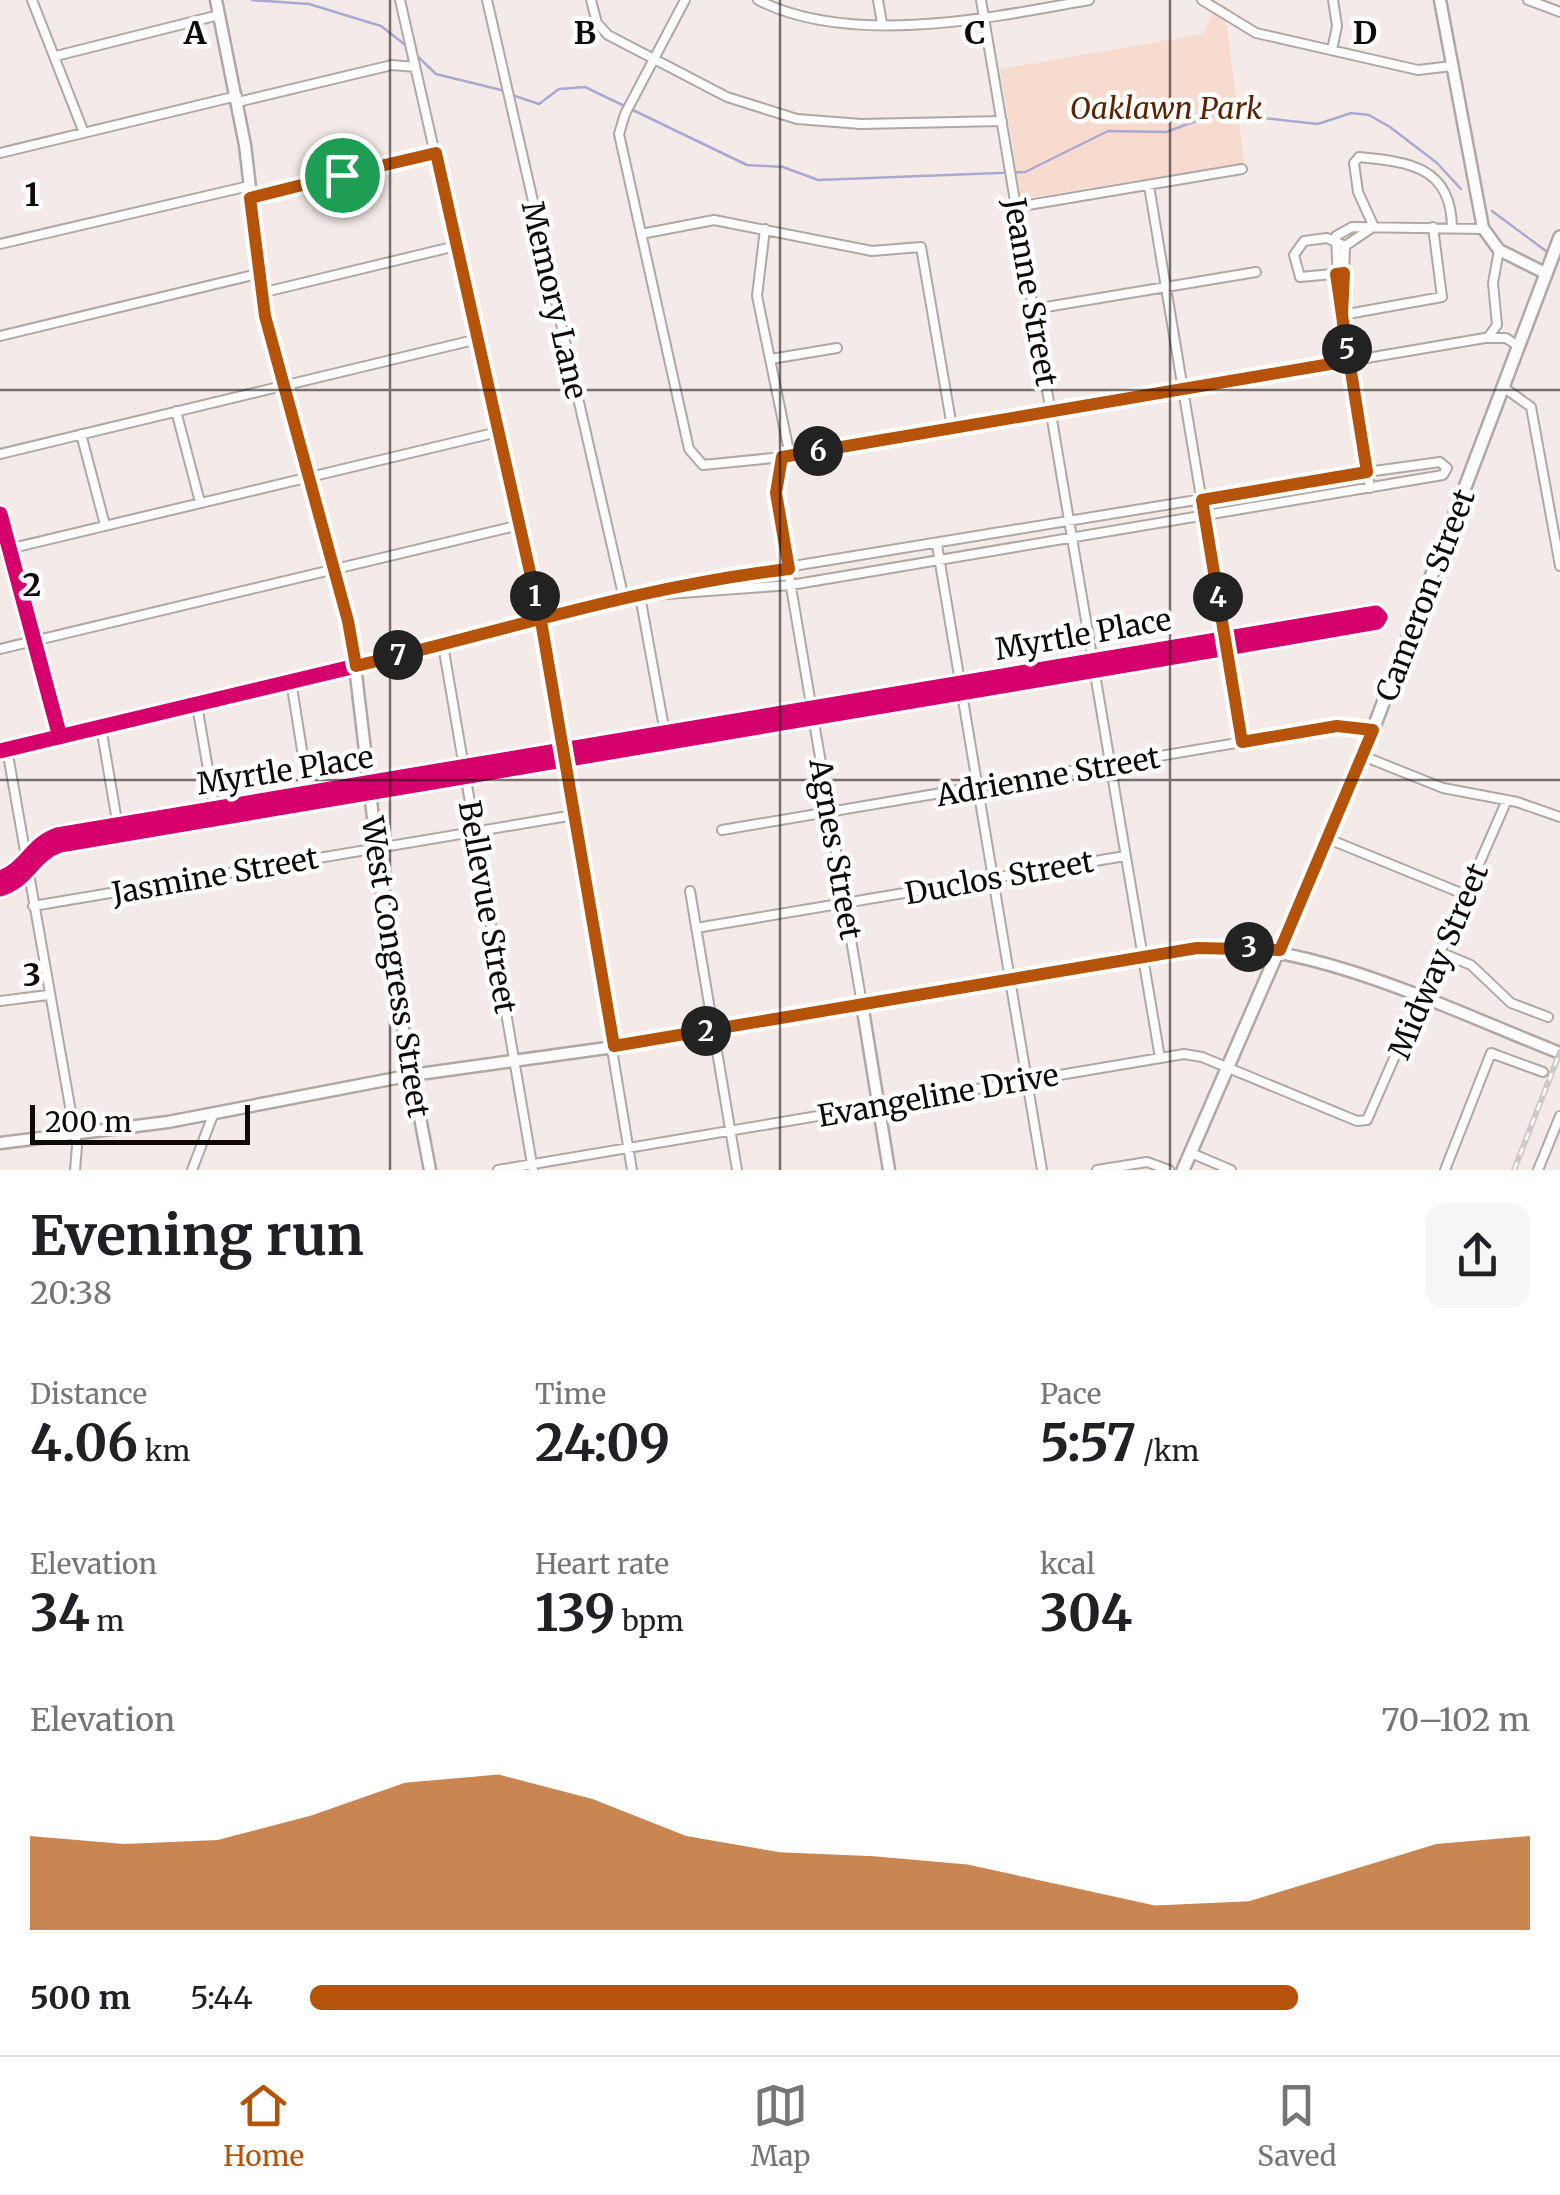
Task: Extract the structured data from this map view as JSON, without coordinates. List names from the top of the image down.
{
  "streets": {
    "main road": ["Cameron Street", "West Congress Street"],
    "street": [
      "Jeanne Street",
      "Memory Lane",
      "Myrtle Place",
      "Adrienne Street",
      "Agnes Street",
      "Jasmine Street",
      "Duclos Street",
      "Bellevue Street",
      "Midway Street",
      "Evangeline Drive"
    ]
  },
  "crossings": [
    ["Jeanne Street", "Myrtle Place"],
    ["Jeanne Street", "Adrienne Street"],
    ["Jeanne Street", "Duclos Street"],
    ["Jeanne Street", "Evangeline Drive"],
    ["Cameron Street", "Adrienne Street"],
    ["Cameron Street", "Evangeline Drive"],
    ["Myrtle Place", "Agnes Street"],
    ["Myrtle Place", "Bellevue Street"],
    ["Myrtle Place", "West Congress Street"],
    ["Adrienne Street", "Agnes Street"],
    ["Agnes Street", "Duclos Street"],
    ["Jasmine Street", "Bellevue Street"],
    ["Jasmine Street", "West Congress Street"],
    ["Bellevue Street", "Evangeline Drive"],
    ["Midway Street", "Evangeline Drive"]
  ],
  "parks": ["Oaklawn Park"],
  "scale_bar": "200 m",
  "page": {
    "pins": [
      "5",
      "6",
      "1",
      "4",
      "7",
      "3",
      "2"
    ],
    "scale": "200 m",
    "heading": ["Evening run", "20:38"],
    "stats": [
      ["Distance", "4.06 km"],
      ["Time", "24:09"],
      ["Pace", "5:57 /km"],
      ["Elevation", "34 m"],
      ["Heart rate", "139 bpm"],
      ["kcal", "304"]
    ],
    "chart": ["Elevation", "70–102 m"],
    "list": [
      {
        "name": "500 m",
        "note": "5:44"
      }
    ],
    "tabs": ["Home", "Map", "Saved"]
  },
  "grid": {
    "columns": [
      "A",
      "B",
      "C",
      "D"
    ],
    "rows": ["1", "2", "3"]
  }
}
